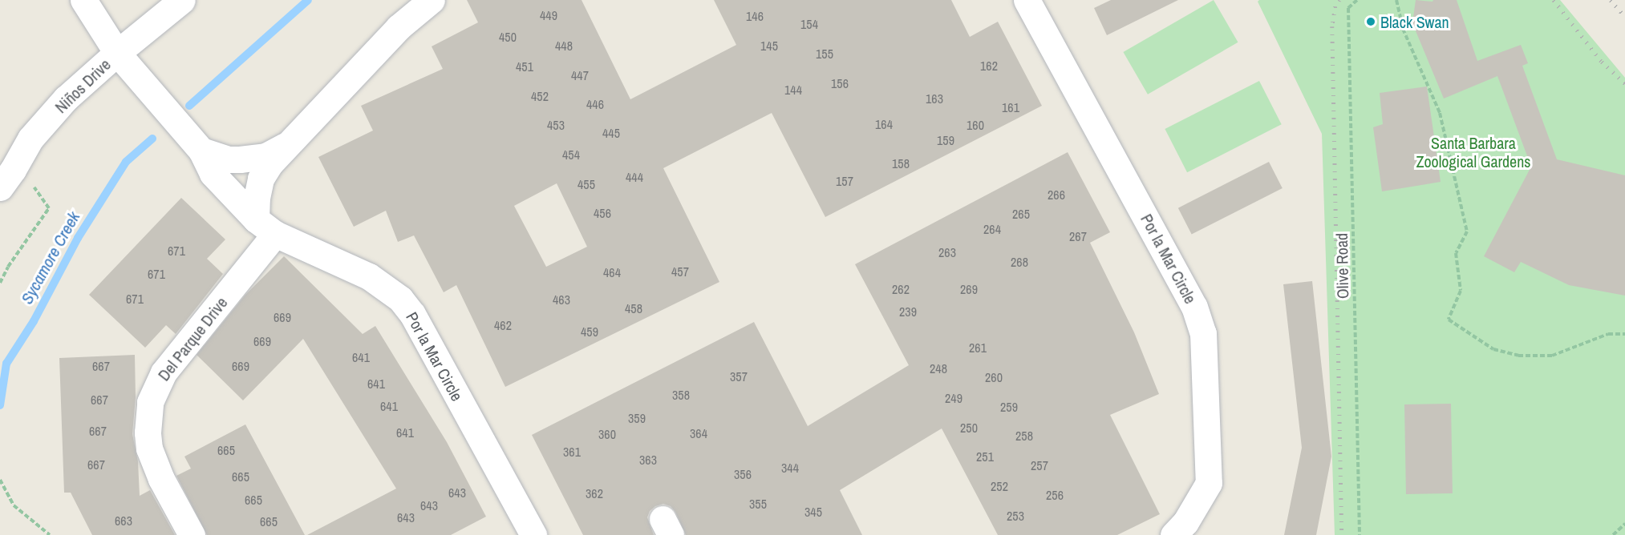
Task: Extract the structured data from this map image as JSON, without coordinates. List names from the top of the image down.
{
  "streets": {
    "street": ["Niños Drive", "Por la Mar Circle", "Del Parque Drive"],
    "path": ["Olive Road"]
  },
  "crossings": [
    ["Niños Drive", "Por la Mar Circle"],
    ["Por la Mar Circle", "Del Parque Drive"]
  ],
  "water": ["Sycamore Creek"],
  "parks": ["Santa Barbara Zoological Gardens"],
  "places": ["Black Swan"],
  "house_numbers": [
    "449",
    "146",
    "154",
    "450",
    "448",
    "145",
    "155",
    "162",
    "451",
    "447",
    "156",
    "144",
    "452",
    "163",
    "446",
    "161",
    "164",
    "453",
    "160",
    "445",
    "159",
    "454",
    "158",
    "444",
    "157",
    "455",
    "266",
    "456",
    "265",
    "264",
    "267",
    "671",
    "263",
    "268",
    "457",
    "464",
    "671",
    "262",
    "269",
    "671",
    "463",
    "458",
    "239",
    "669",
    "462",
    "459",
    "669",
    "261",
    "641",
    "667",
    "669",
    "248",
    "357",
    "260",
    "641",
    "358",
    "249",
    "667",
    "641",
    "259",
    "359",
    "250",
    "667",
    "641",
    "364",
    "360",
    "258",
    "665",
    "361",
    "251",
    "363",
    "667",
    "257",
    "344",
    "356",
    "665",
    "252",
    "643",
    "362",
    "256",
    "665",
    "355",
    "643",
    "345",
    "253",
    "643",
    "663",
    "665"
  ]
}
